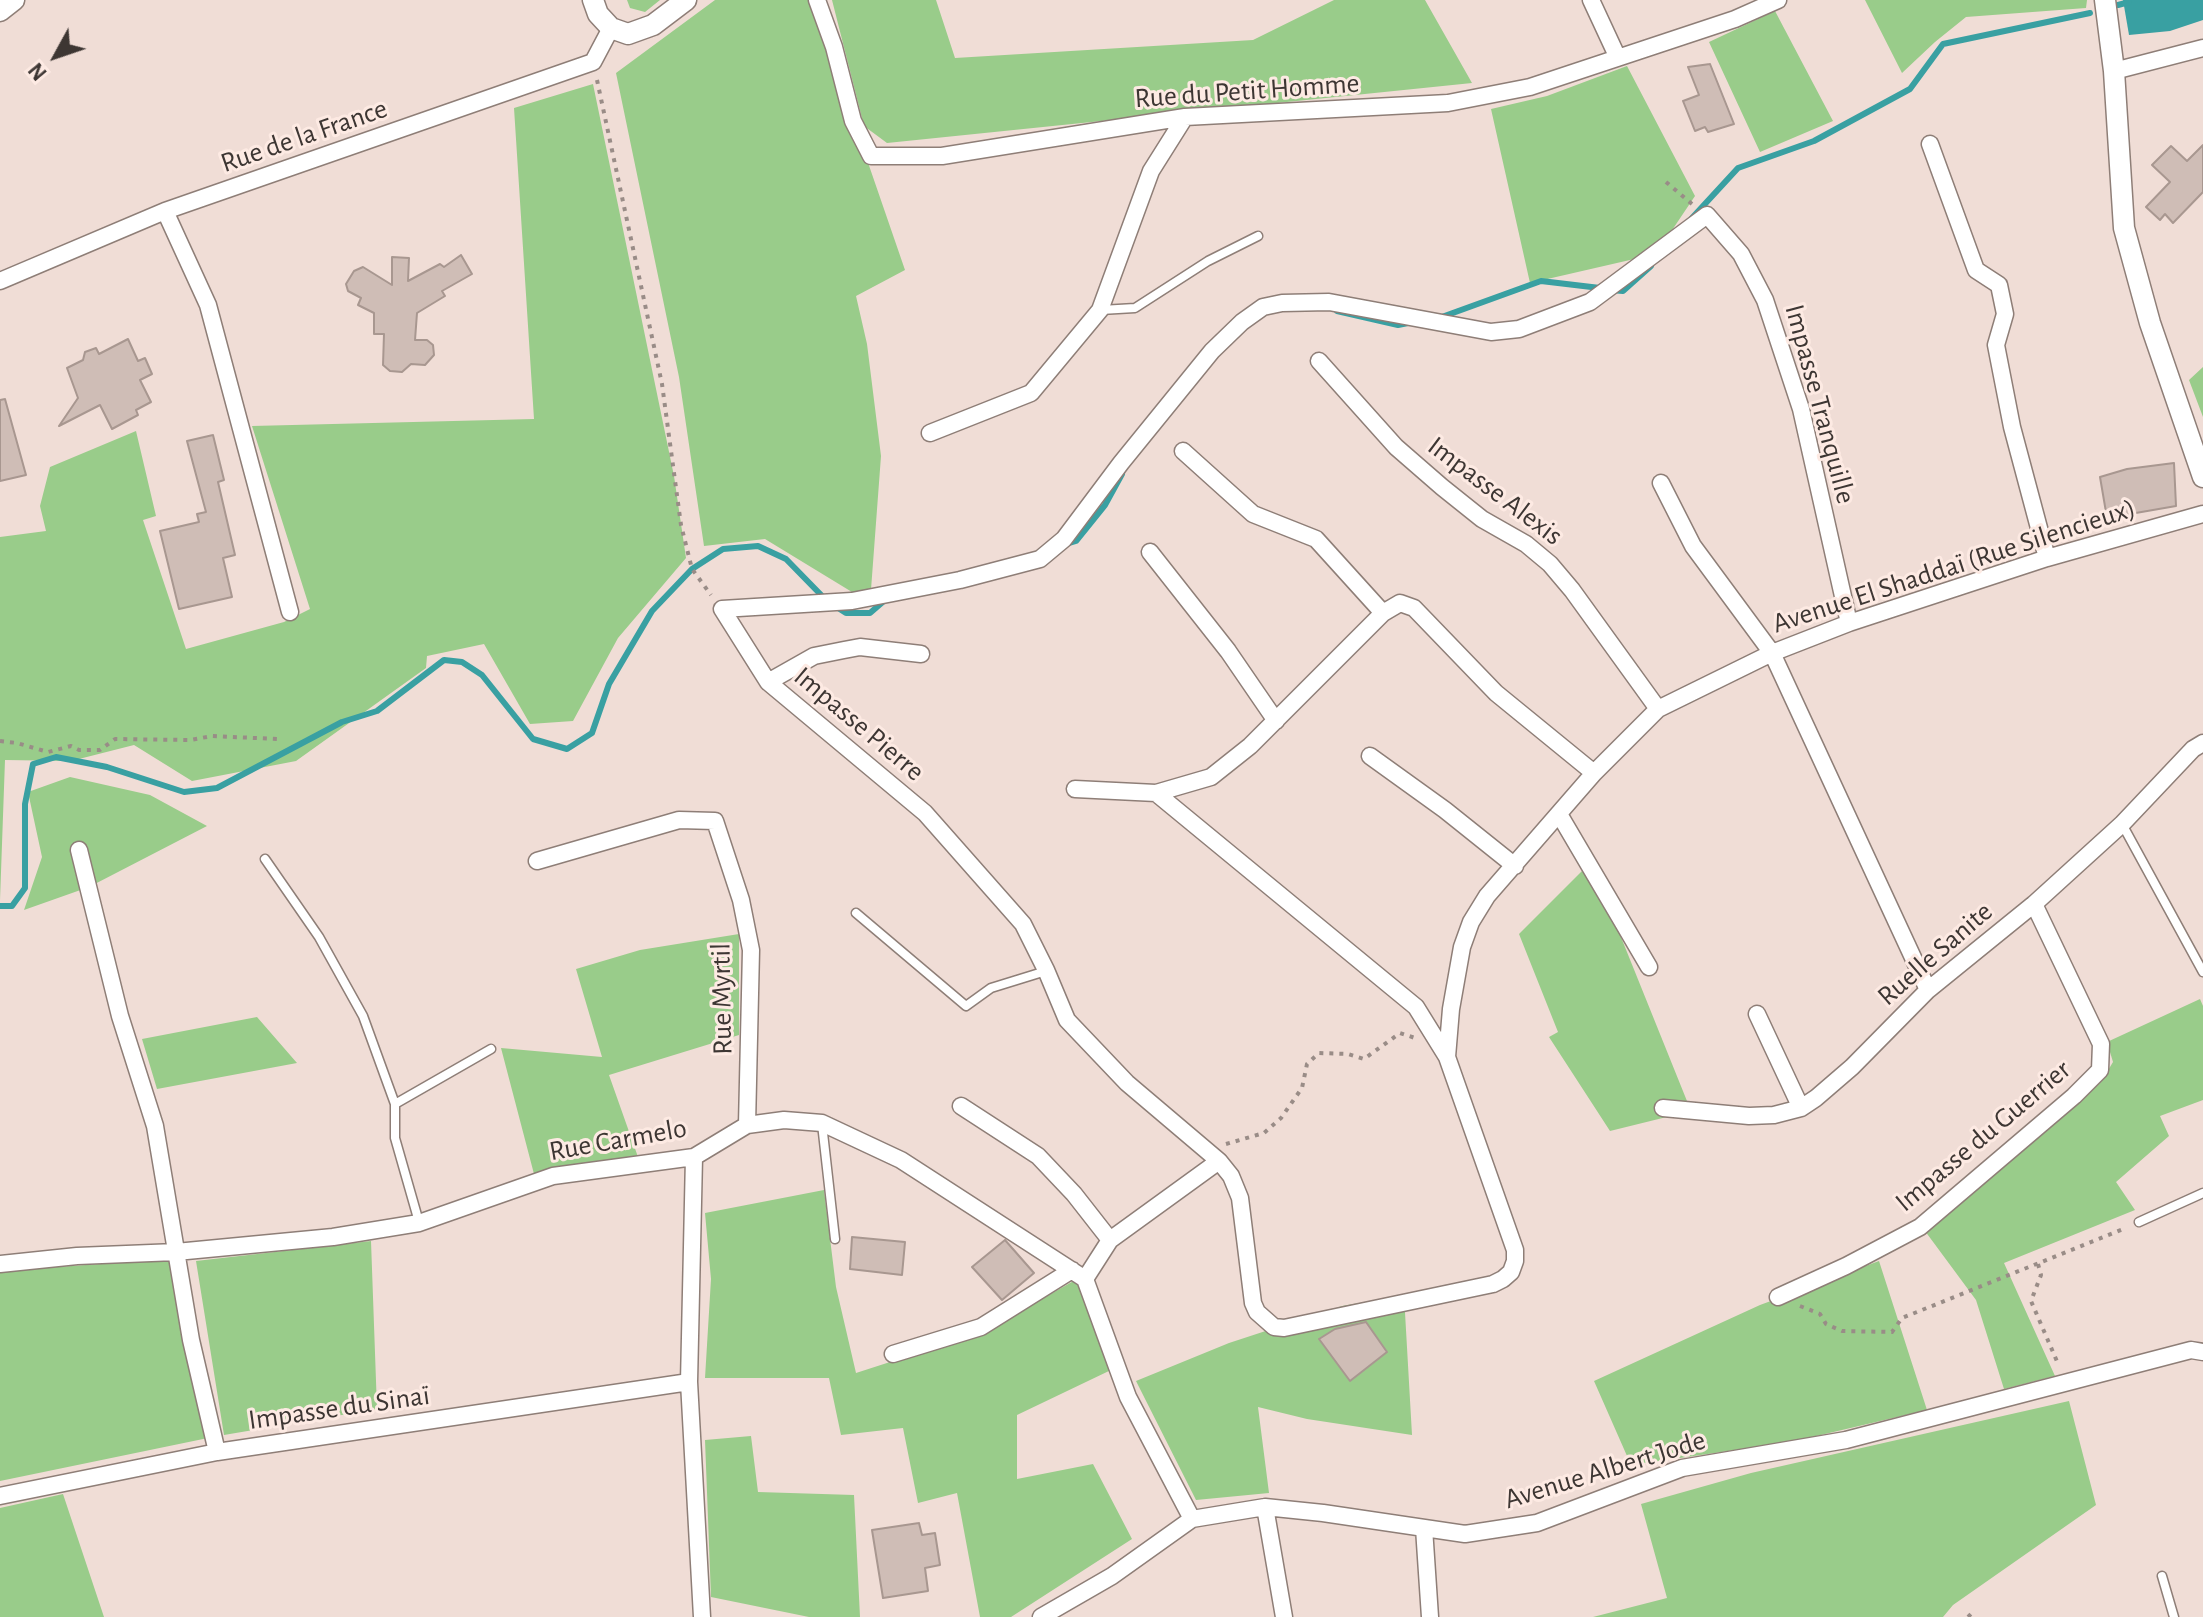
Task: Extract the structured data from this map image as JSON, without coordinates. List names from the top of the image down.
{
  "streets": {
    "street": [
      "Rue du Petit Homme",
      "Rue de la France",
      "Impasse Tranquille",
      "Impasse Alexis",
      "Avenue El Shaddaï (Rue Silencieux)",
      "Impasse Pierre",
      "Ruelle Sanite",
      "Rue Myrtil",
      "Impasse du Guerrier",
      "Rue Carmelo",
      "Impasse du Sinaï",
      "Avenue Albert Jode"
    ]
  },
  "crossings": [
    ["Impasse Tranquille", "Avenue El Shaddaï (Rue Silencieux)"],
    ["Impasse Alexis", "Avenue El Shaddaï (Rue Silencieux)"],
    ["Avenue El Shaddaï (Rue Silencieux)", "Impasse Pierre"],
    ["Ruelle Sanite", "Impasse du Guerrier"],
    ["Rue Myrtil", "Rue Carmelo"]
  ],
  "north": "bottom left"
}
